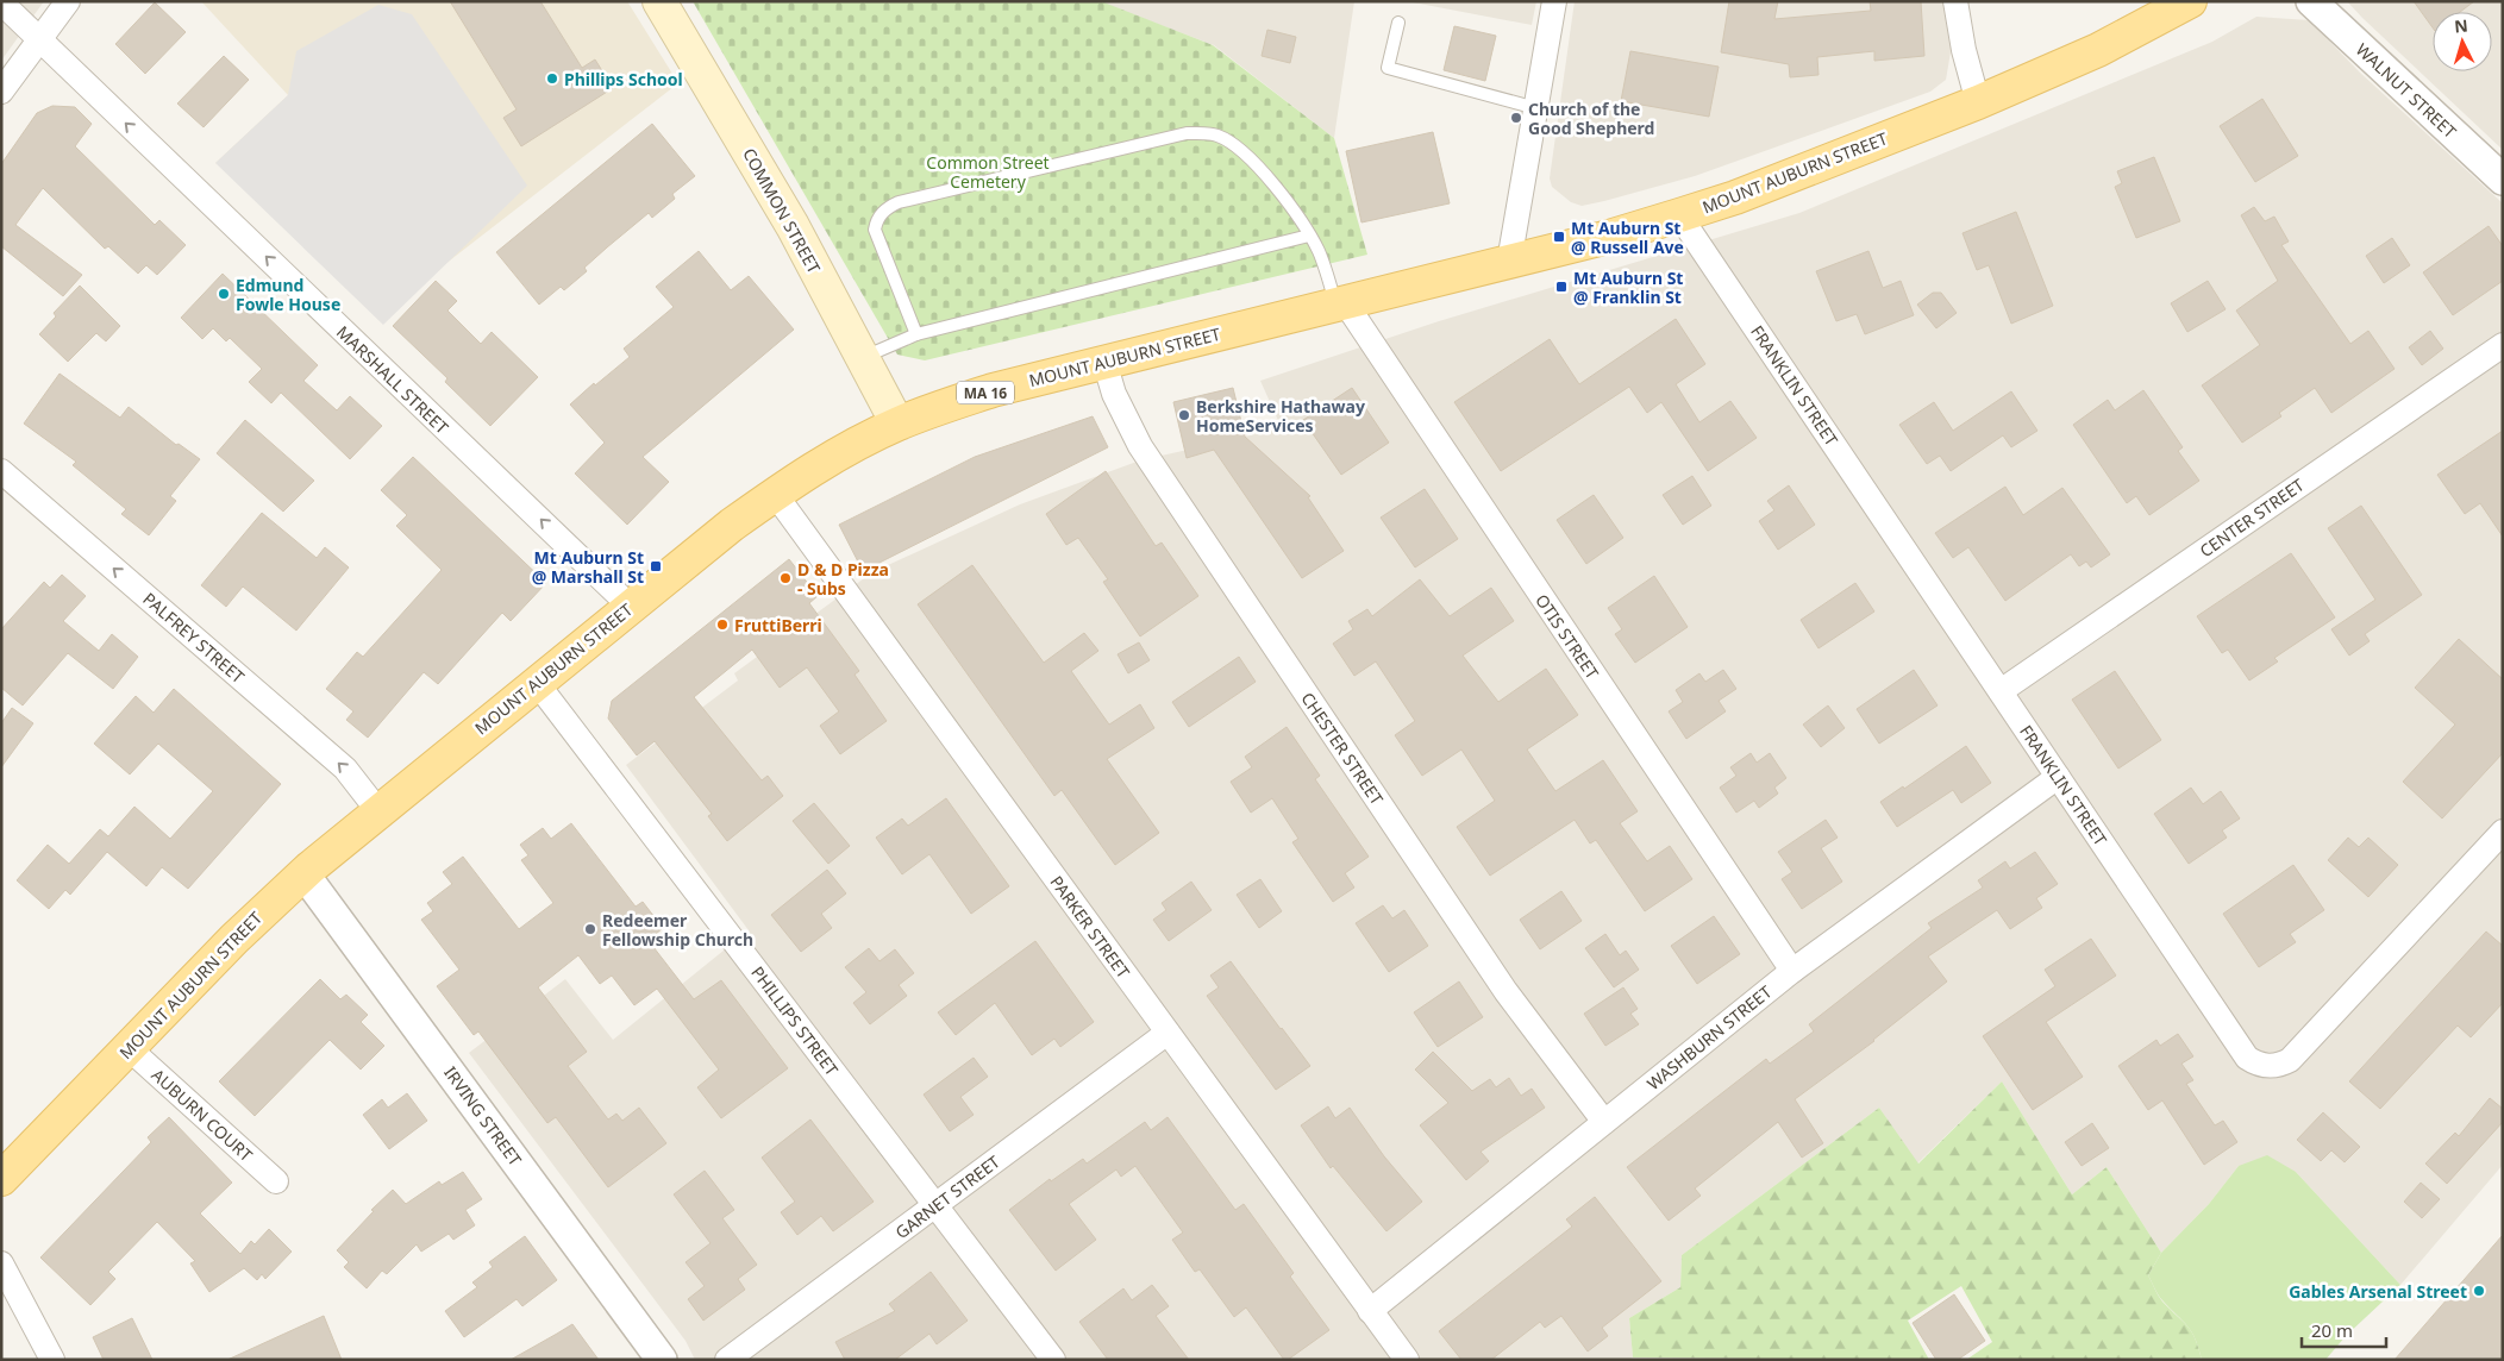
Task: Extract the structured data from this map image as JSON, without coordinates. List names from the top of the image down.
{
  "streets": {
    "main road": ["MOUNT AUBURN STREET", "COMMON STREET", "MA 16"],
    "street": [
      "WALNUT STREET",
      "MARSHALL STREET",
      "FRANKLIN STREET",
      "CENTER STREET",
      "OTIS STREET",
      "PALFREY STREET",
      "CHESTER STREET",
      "PARKER STREET",
      "PHILLIPS STREET",
      "WASHBURN STREET",
      "AUBURN COURT",
      "IRVING STREET",
      "GARNET STREET"
    ]
  },
  "crossings": [
    ["MOUNT AUBURN STREET", "COMMON STREET"],
    ["MOUNT AUBURN STREET", "MARSHALL STREET"],
    ["MOUNT AUBURN STREET", "FRANKLIN STREET"],
    ["MOUNT AUBURN STREET", "OTIS STREET"],
    ["MOUNT AUBURN STREET", "PALFREY STREET"],
    ["MOUNT AUBURN STREET", "CHESTER STREET"],
    ["MOUNT AUBURN STREET", "PARKER STREET"],
    ["MOUNT AUBURN STREET", "PHILLIPS STREET"],
    ["MOUNT AUBURN STREET", "AUBURN COURT"],
    ["MOUNT AUBURN STREET", "IRVING STREET"],
    ["FRANKLIN STREET", "CENTER STREET"],
    ["FRANKLIN STREET", "WASHBURN STREET"],
    ["OTIS STREET", "WASHBURN STREET"],
    ["CHESTER STREET", "WASHBURN STREET"],
    ["PARKER STREET", "WASHBURN STREET"],
    ["PARKER STREET", "GARNET STREET"],
    ["PHILLIPS STREET", "GARNET STREET"]
  ],
  "one_way": ["MARSHALL STREET", "PALFREY STREET"],
  "parks": ["Common Street Cemetery"],
  "places": {
    "other": [
      "Phillips School",
      "Church of the Good Shepherd",
      "Edmund Fowle House",
      "Berkshire Hathaway HomeServices",
      "D & D Pizza - Subs",
      "FruttiBerri",
      "Redeemer Fellowship Church",
      "Gables Arsenal Street"
    ],
    "transit": ["Mt Auburn St @ Russell Ave", "Mt Auburn St @ Franklin St", "Mt Auburn St @ Marshall St"]
  },
  "scale_bar": "20 m",
  "north": "top"
}
